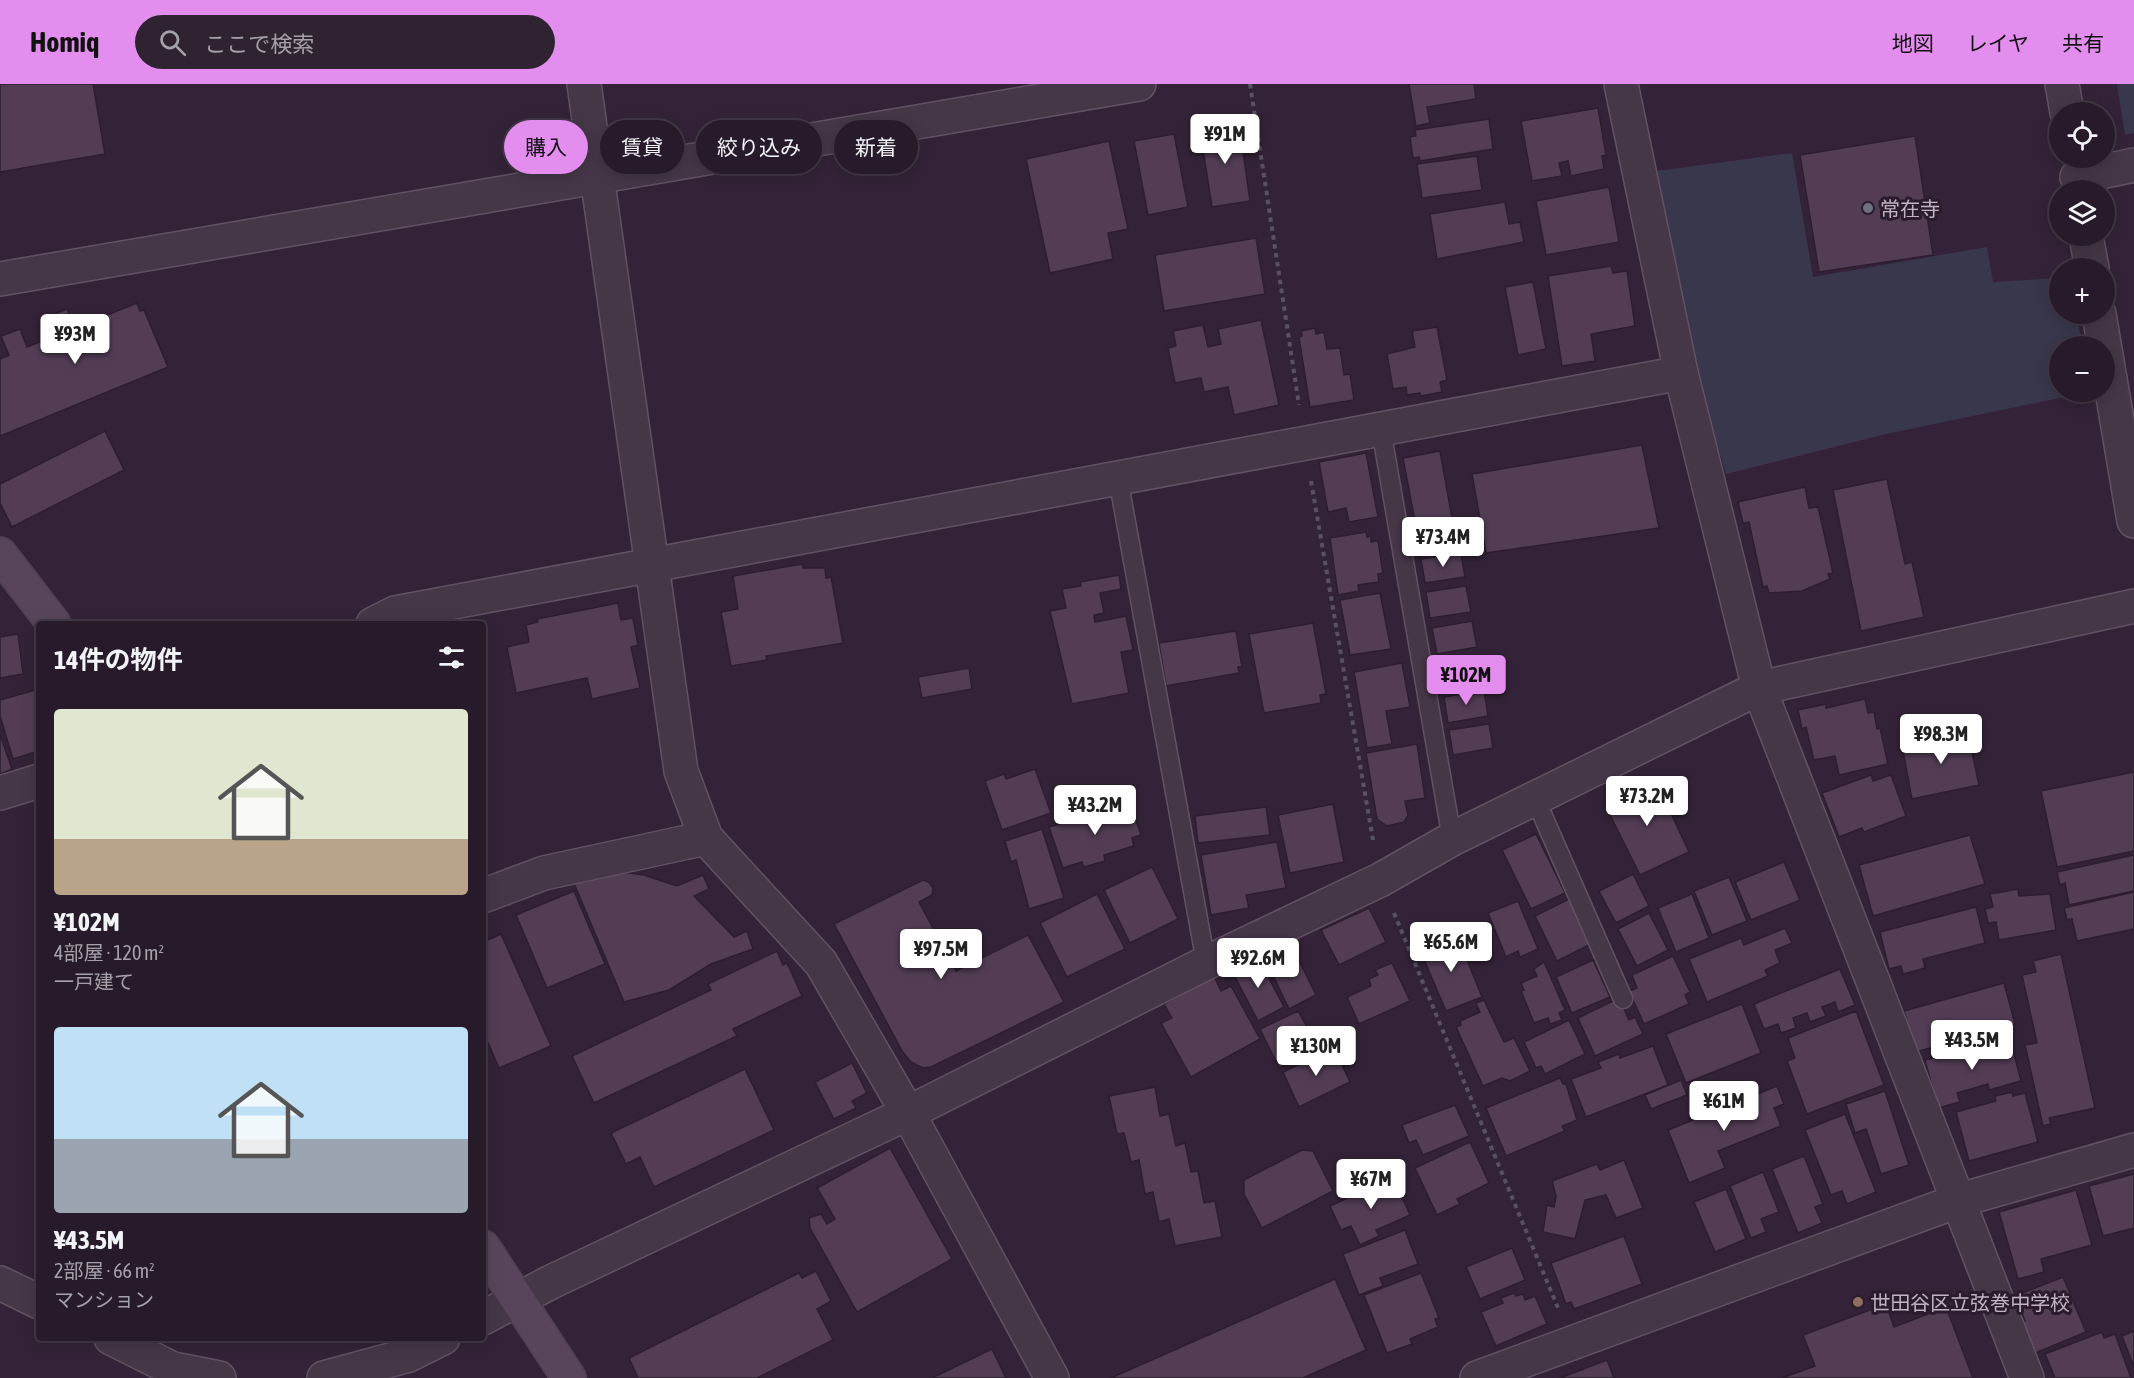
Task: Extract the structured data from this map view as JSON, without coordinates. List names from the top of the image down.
{
  "places": ["常在寺", "世田谷区立弦巻中学校"],
  "page": {
    "header": "Homiq",
    "search": "ここで検索",
    "nav": ["地図", "レイヤ", "共有"],
    "map_buttons": ["+", "−"],
    "price": [
      "¥91M",
      "¥93M",
      "¥73.4M",
      "¥102M",
      "¥98.3M",
      "¥73.2M",
      "¥43.2M",
      "¥65.6M",
      "¥97.5M",
      "¥92.6M",
      "¥43.5M",
      "¥130M",
      "¥61M",
      "¥67M"
    ],
    "chip": [
      "購入",
      "賃貸",
      "絞り込み",
      "新着"
    ],
    "heading": "14件の物件",
    "list": [
      {
        "name": "¥102M",
        "note": "4部屋 · 120 m² · 一戸建て"
      },
      {
        "name": "¥43.5M",
        "note": "2部屋 · 66 m² · マンション"
      }
    ]
  }
}
